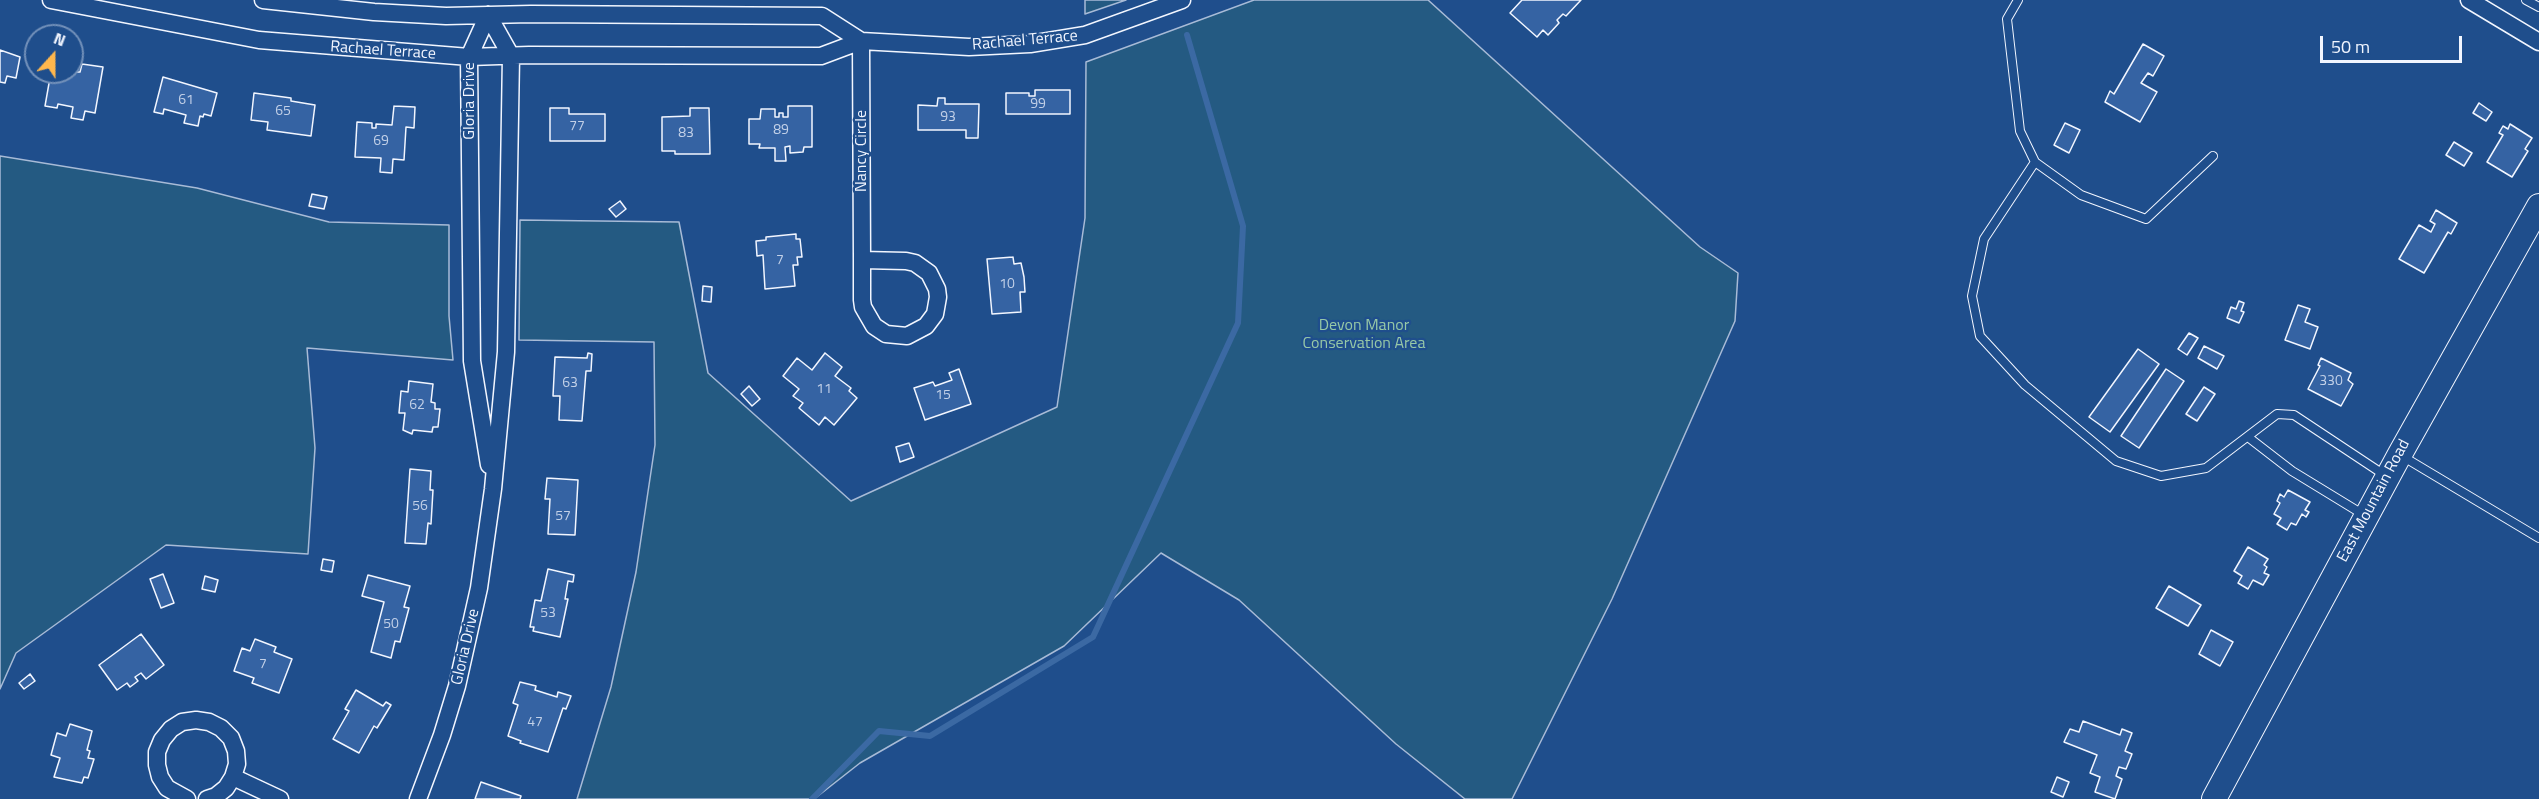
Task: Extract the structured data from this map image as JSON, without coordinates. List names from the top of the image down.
{
  "streets": {
    "main road": ["East Mountain Road"],
    "street": ["Rachael Terrace", "Gloria Drive", "Nancy Circle"]
  },
  "crossings": [
    ["Rachael Terrace", "Gloria Drive"],
    ["Rachael Terrace", "Nancy Circle"]
  ],
  "parks": ["Devon Manor Conservation Area"],
  "house_numbers": [
    "61",
    "99",
    "65",
    "93",
    "77",
    "89",
    "83",
    "69",
    "7",
    "10",
    "330",
    "63",
    "11",
    "15",
    "62",
    "56",
    "57",
    "53",
    "50",
    "7",
    "47"
  ],
  "scale_bar": "50 m",
  "north": "top"
}
